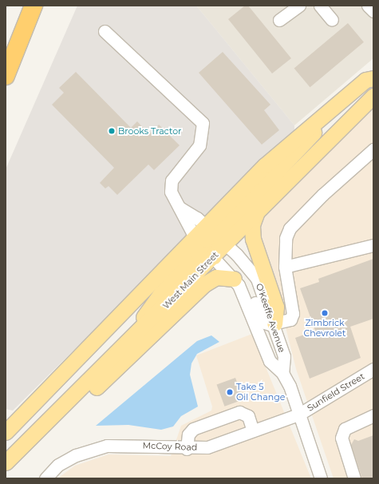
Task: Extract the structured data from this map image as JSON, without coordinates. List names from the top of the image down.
{
  "streets": {
    "main road": ["West Main Street"],
    "street": ["O'Keeffe Avenue", "Sunfield Street", "McCoy Road"]
  },
  "crossings": [
    ["West Main Street", "O'Keeffe Avenue"],
    ["O'Keeffe Avenue", "Sunfield Street"],
    ["O'Keeffe Avenue", "McCoy Road"],
    ["Sunfield Street", "McCoy Road"]
  ],
  "places": ["Brooks Tractor", "Zimbrick Chevrolet", "Take 5 Oil Change"]
}
